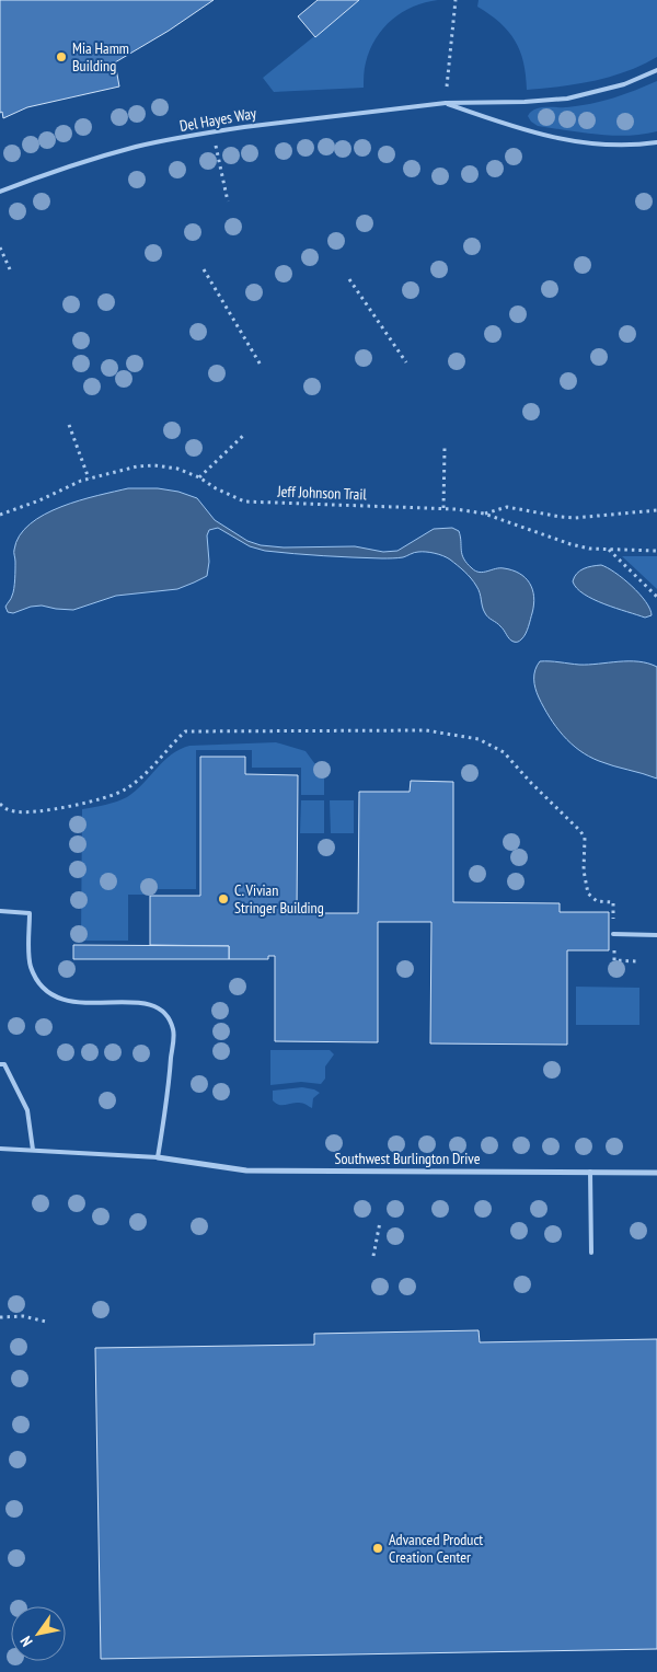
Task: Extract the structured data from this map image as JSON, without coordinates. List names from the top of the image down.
{
  "streets": {
    "street": ["Southwest Burlington Drive"],
    "lane": ["Del Hayes Way"],
    "path": ["Jeff Johnson Trail"]
  },
  "places": ["Mia Hamm Building", "C. Vivian Stringer Building", "Advanced Product Creation Center"],
  "north": "bottom left"
}
